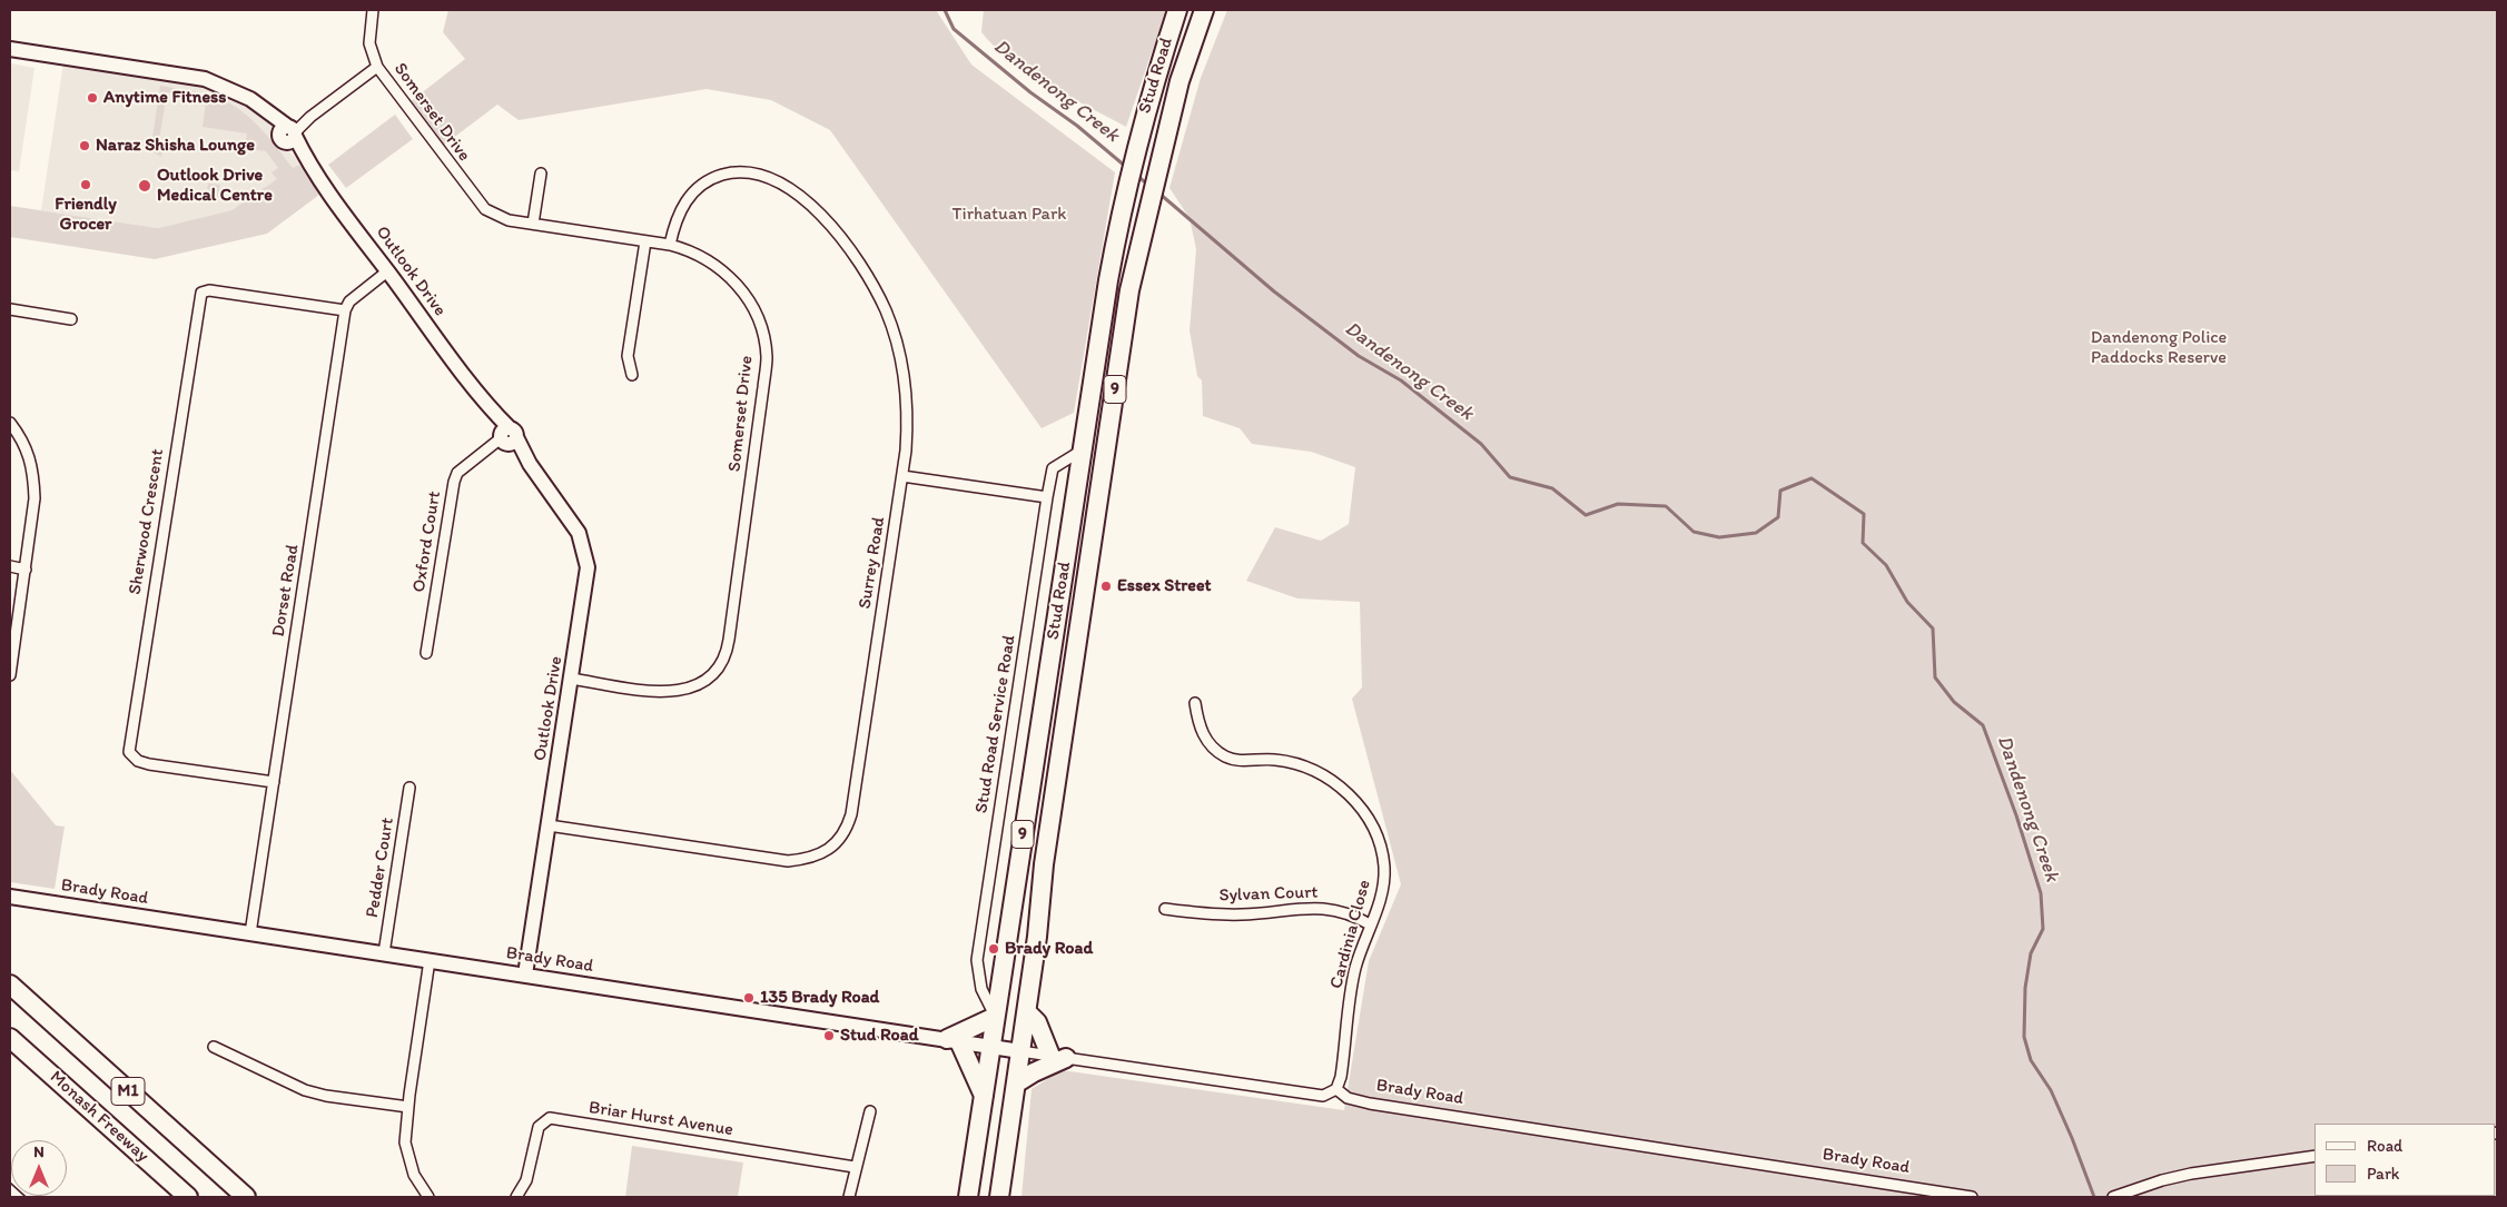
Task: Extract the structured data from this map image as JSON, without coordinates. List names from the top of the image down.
{
  "streets": {
    "highway": [
      "Stud Road",
      "9",
      "M1",
      "Monash Freeway"
    ],
    "street": [
      "Somerset Drive",
      "Outlook Drive",
      "Sherwood Crescent",
      "Oxford Court",
      "Surrey Road",
      "Dorset Road",
      "Stud Road Service Road",
      "Pedder Court",
      "Brady Road",
      "Sylvan Court",
      "Cardinia Close",
      "Briar Hurst Avenue"
    ]
  },
  "crossings": [
    ["Stud Road", "Stud Road Service Road"],
    ["Stud Road", "Brady Road"],
    ["Somerset Drive", "Outlook Drive"],
    ["Somerset Drive", "Surrey Road"],
    ["Outlook Drive", "Oxford Court"],
    ["Outlook Drive", "Surrey Road"],
    ["Outlook Drive", "Brady Road"],
    ["Sherwood Crescent", "Dorset Road"],
    ["Dorset Road", "Brady Road"],
    ["Pedder Court", "Brady Road"],
    ["Brady Road", "Cardinia Close"],
    ["Sylvan Court", "Cardinia Close"]
  ],
  "water": ["Dandenong Creek"],
  "parks": ["Tirhatuan Park", "Dandenong Police Paddocks Reserve"],
  "places": [
    "Anytime Fitness",
    "Naraz Shisha Lounge",
    "Friendly Grocer",
    "Outlook Drive Medical Centre",
    "Essex Street",
    "Brady Road",
    "135 Brady Road",
    "Stud Road"
  ],
  "legend": ["Road", "Park"],
  "north": "top"
}
